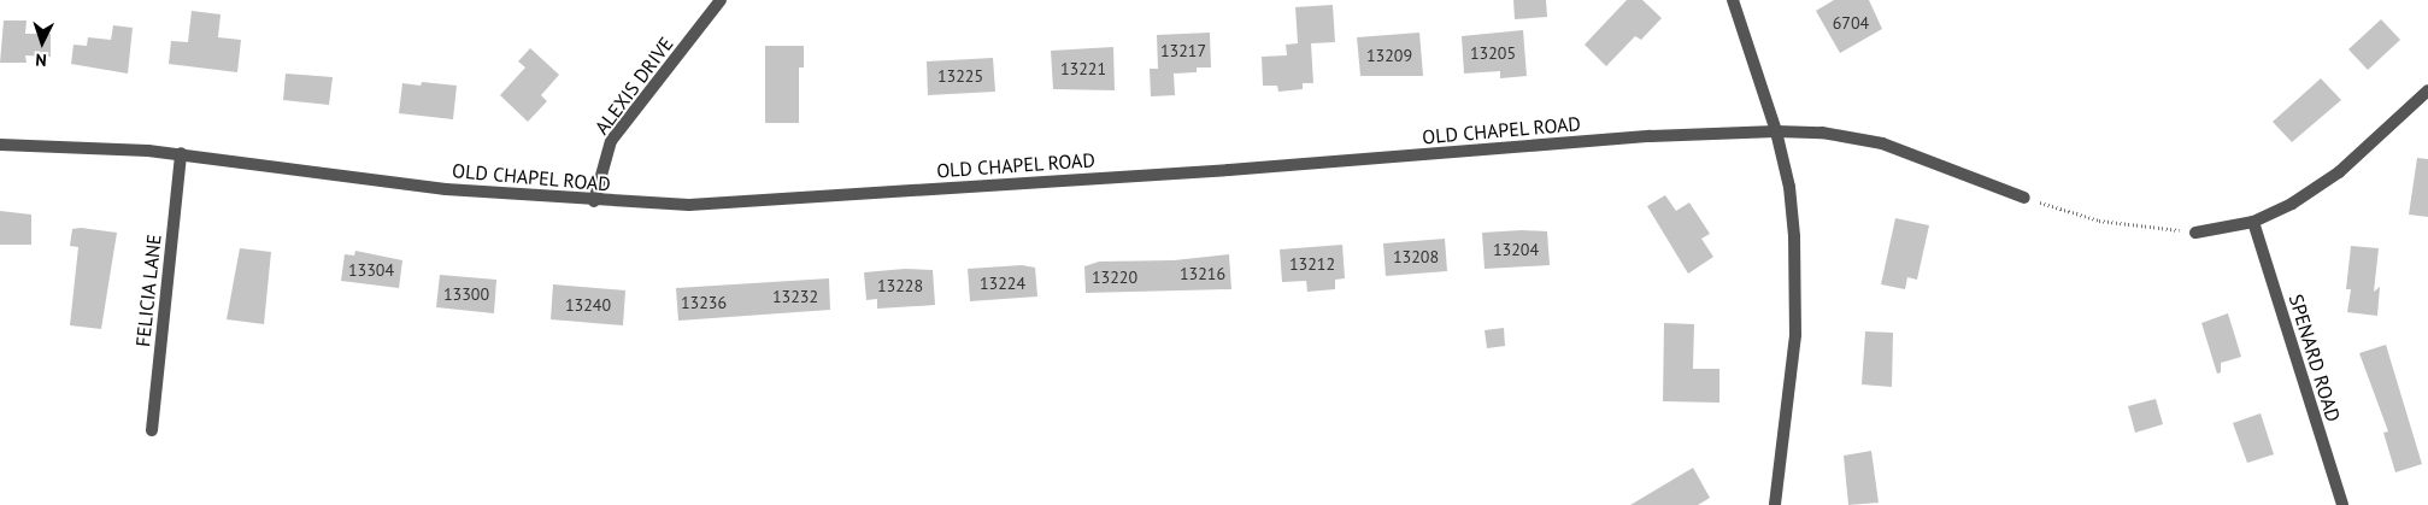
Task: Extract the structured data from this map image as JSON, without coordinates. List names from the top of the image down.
{
  "streets": {
    "street": [
      "ALEXIS DRIVE",
      "OLD CHAPEL ROAD",
      "FELICIA LANE",
      "SPENARD ROAD"
    ]
  },
  "crossings": [
    ["ALEXIS DRIVE", "OLD CHAPEL ROAD"],
    ["OLD CHAPEL ROAD", "FELICIA LANE"]
  ],
  "house_numbers": [
    "6704",
    "13217",
    "13205",
    "13209",
    "13221",
    "13225",
    "13204",
    "13208",
    "13212",
    "13304",
    "13216",
    "13220",
    "13224",
    "13228",
    "13300",
    "13232",
    "13236",
    "13240"
  ],
  "north": "bottom"
}
